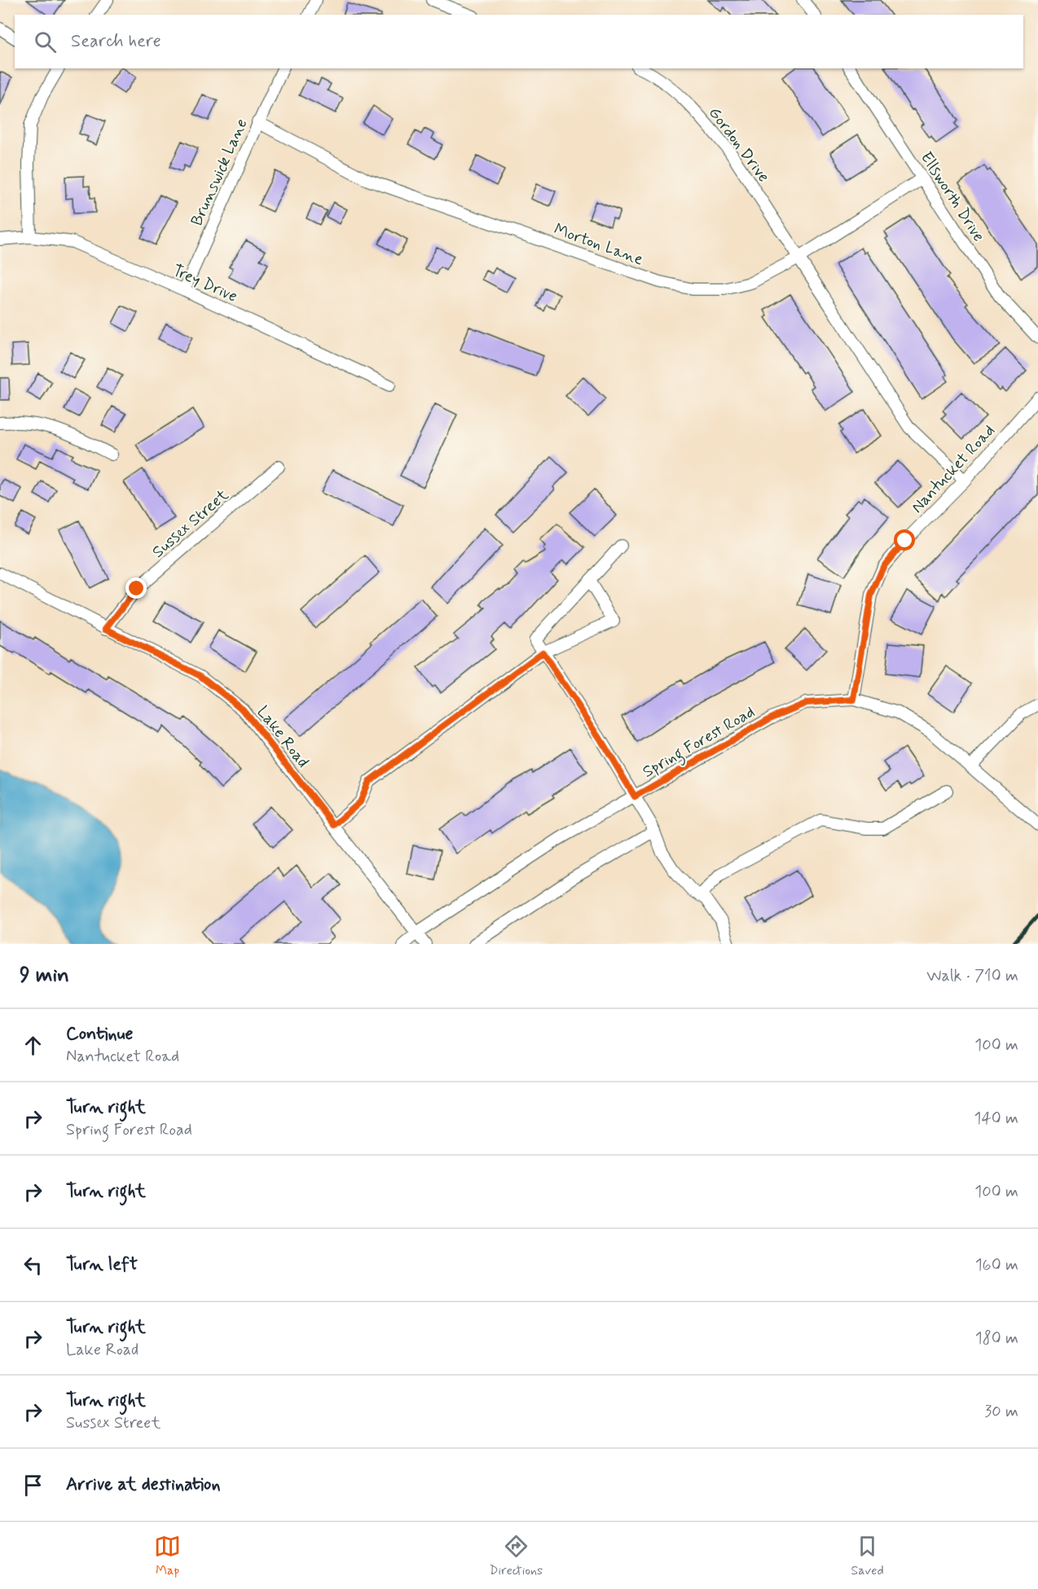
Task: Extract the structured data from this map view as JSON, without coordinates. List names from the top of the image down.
{
  "streets": {
    "street": [
      "Gordon Drive",
      "Brunswick Lane",
      "Ellsworth Drive",
      "Morton Lane",
      "Trey Drive",
      "Nantucket Road",
      "Sussex Street",
      "Lake Road",
      "Spring Forest Road"
    ]
  },
  "crossings": [
    ["Gordon Drive", "Morton Lane"],
    ["Gordon Drive", "Nantucket Road"],
    ["Brunswick Lane", "Morton Lane"],
    ["Brunswick Lane", "Trey Drive"],
    ["Ellsworth Drive", "Morton Lane"],
    ["Nantucket Road", "Spring Forest Road"],
    ["Sussex Street", "Lake Road"],
    ["Lake Road", "Spring Forest Road"]
  ],
  "page": {
    "search": "Search here",
    "heading": ["9 min", "Walk · 710 m"],
    "list": [
      ["Continue", "Nantucket Road", "100 m"],
      ["Turn right", "Spring Forest Road", "140 m"],
      ["Turn right", "100 m"],
      ["Turn left", "160 m"],
      ["Turn right", "Lake Road", "180 m"],
      ["Turn right", "Sussex Street", "30 m"],
      "Arrive at destination"
    ],
    "nav": ["Map", "Directions", "Saved"]
  }
}
